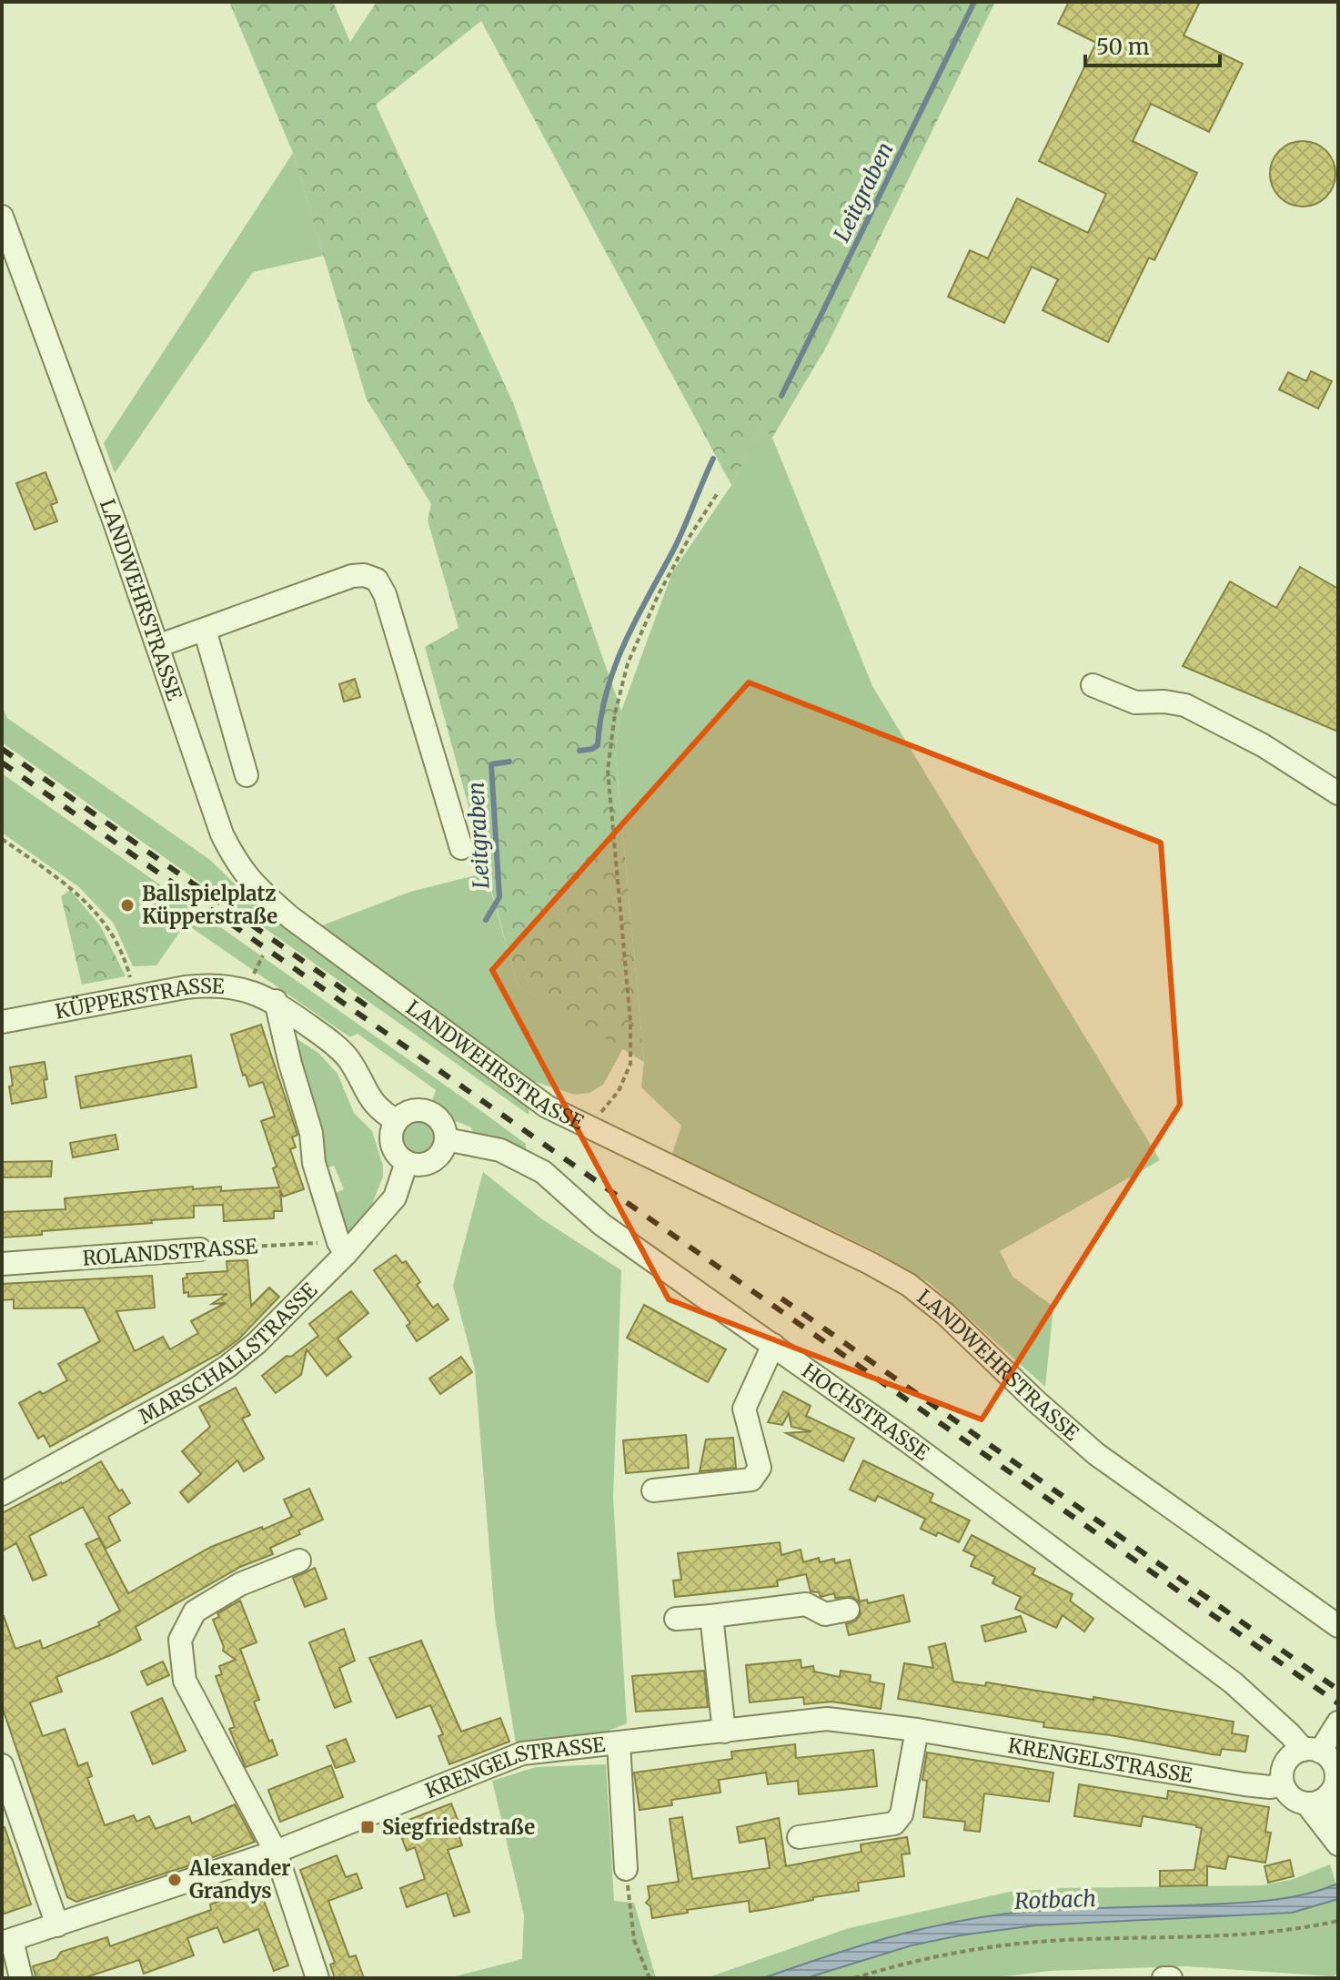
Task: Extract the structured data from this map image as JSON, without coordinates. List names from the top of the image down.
{
  "streets": {
    "street": [
      "LANDWEHRSTRASSE",
      "KÜPPERSTRASSE",
      "ROLANDSTRASSE",
      "MARSCHALLSTRASSE",
      "HOCHSTRASSE",
      "KRENGELSTRASSE"
    ]
  },
  "crossings": [
    ["KÜPPERSTRASSE", "MARSCHALLSTRASSE"],
    ["KÜPPERSTRASSE", "HOCHSTRASSE"],
    ["ROLANDSTRASSE", "MARSCHALLSTRASSE"],
    ["MARSCHALLSTRASSE", "HOCHSTRASSE"],
    ["HOCHSTRASSE", "KRENGELSTRASSE"]
  ],
  "water": ["Leitgraben", "Rotbach"],
  "places": {
    "other": ["Ballspielplatz Küpperstraße", "Alexander Grandys"],
    "transit": ["Siegfriedstraße"]
  },
  "scale_bar": "50 m"
}
